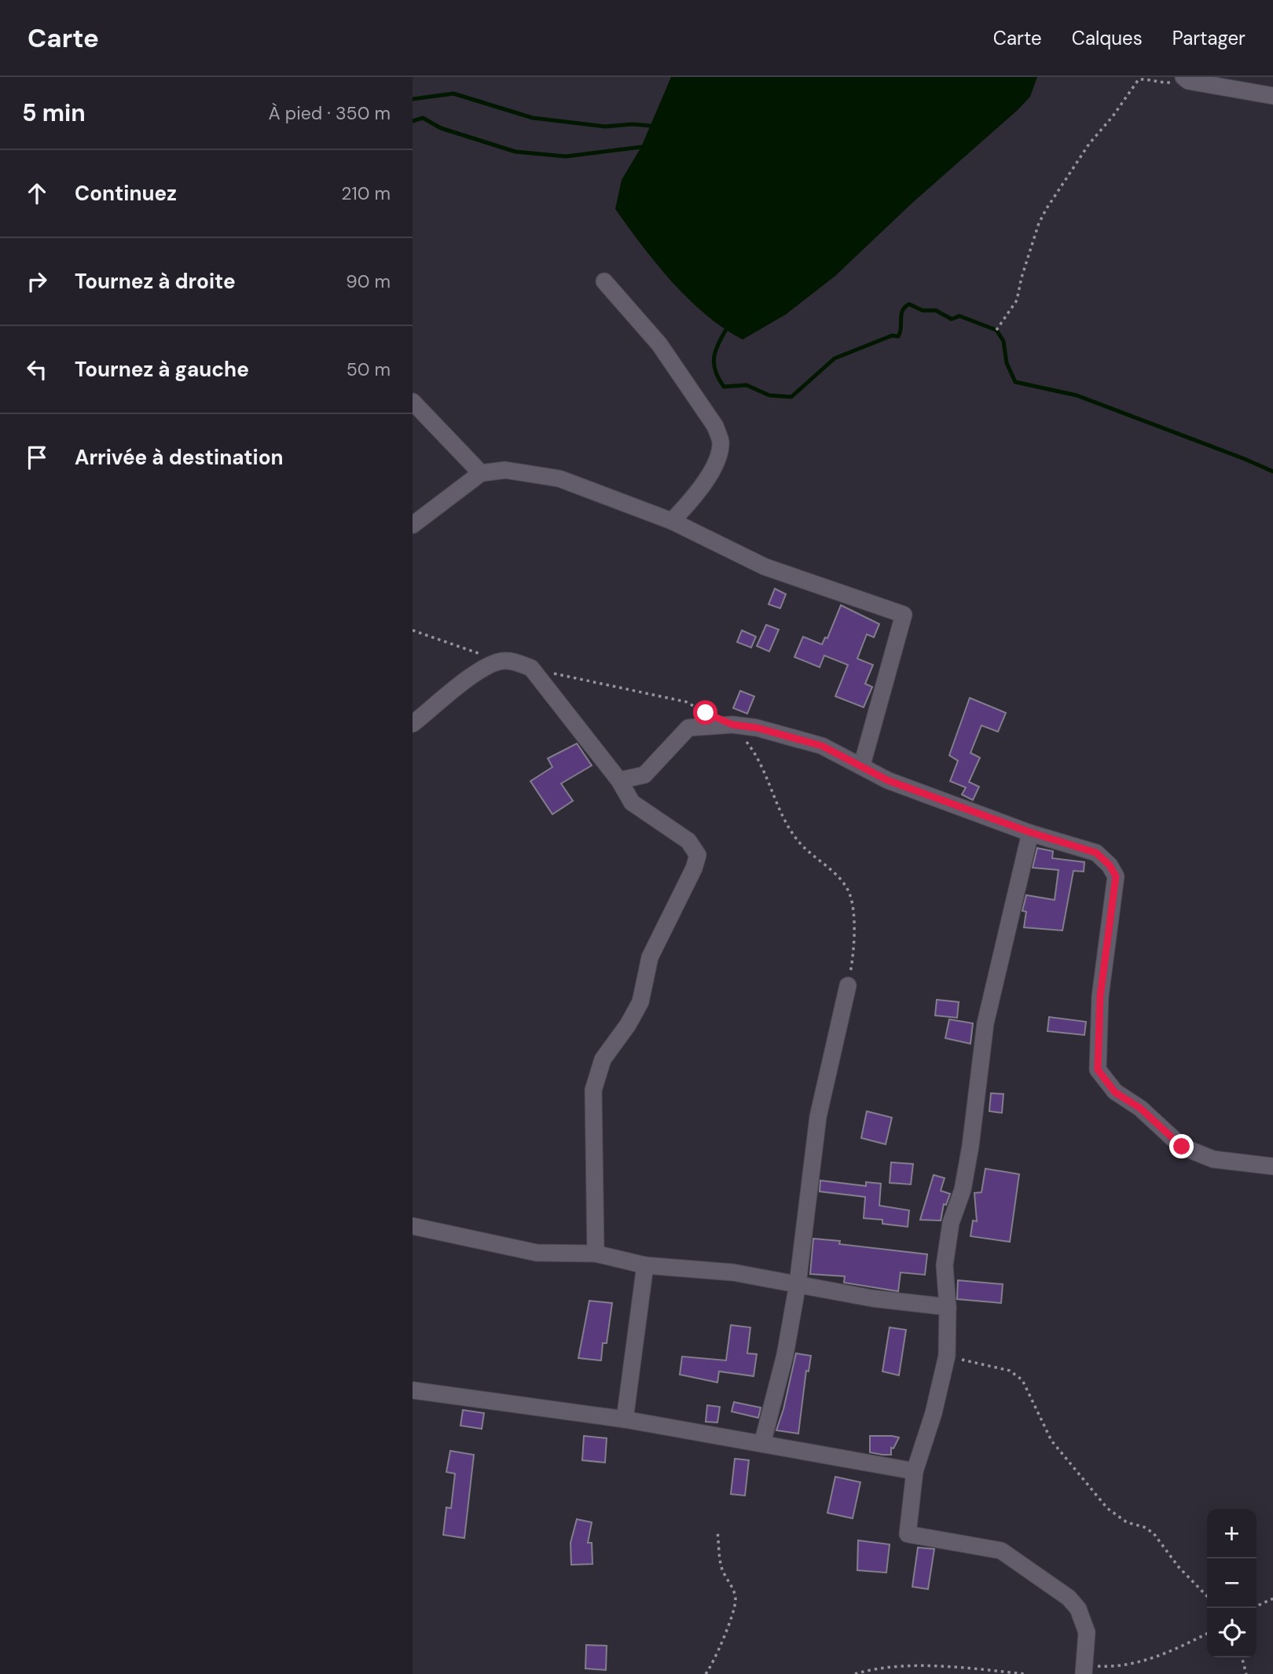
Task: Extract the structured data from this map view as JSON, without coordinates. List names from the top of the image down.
{
  "page": {
    "header": "Carte",
    "nav": ["Carte", "Calques", "Partager"],
    "heading": ["5 min", "À pied · 350 m"],
    "list": [
      ["Continuez", "210 m"],
      ["Tournez à droite", "90 m"],
      ["Tournez à gauche", "50 m"],
      "Arrivée à destination"
    ],
    "map_buttons": ["+", "−"]
  }
}
